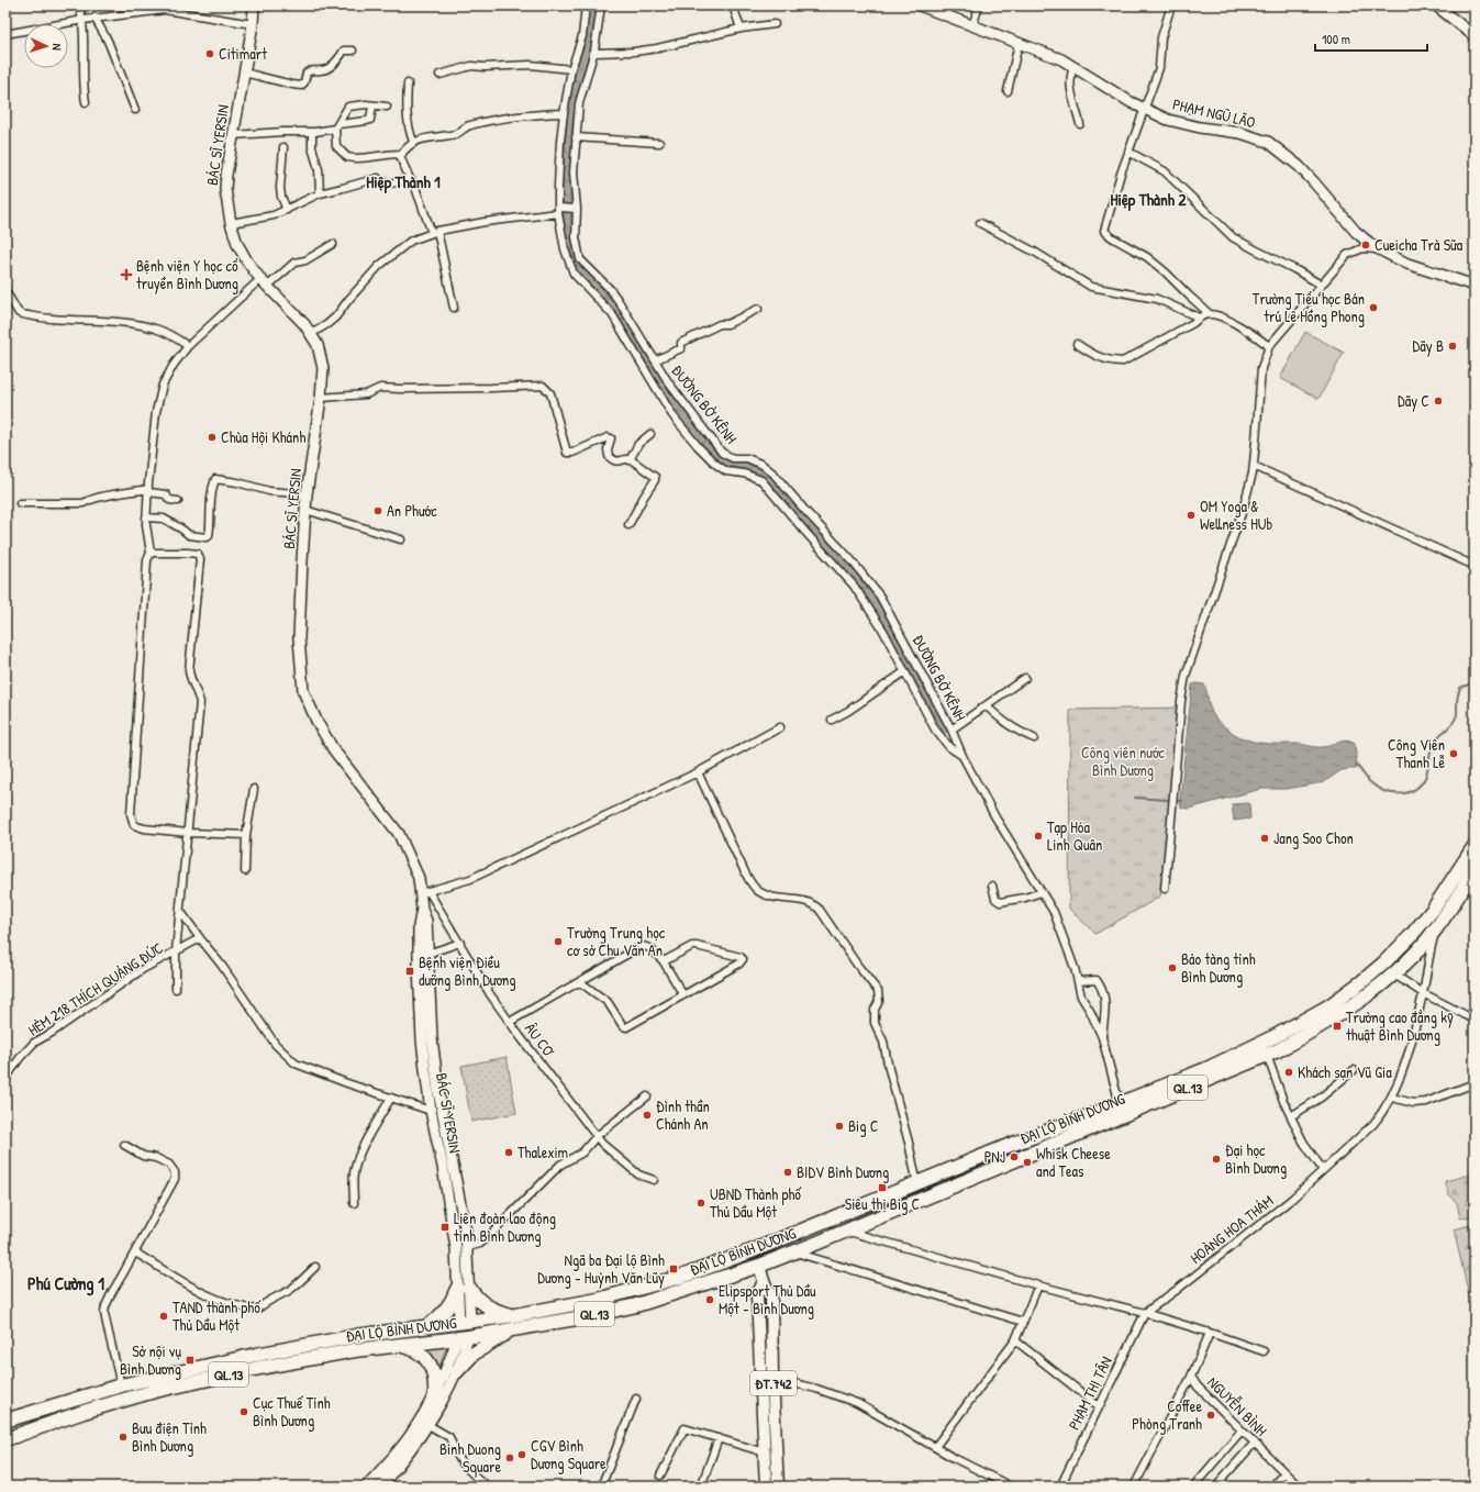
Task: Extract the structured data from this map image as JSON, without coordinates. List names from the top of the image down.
{
  "streets": {
    "highway": ["QL.13", "ĐẠI LỘ BÌNH DƯƠNG"],
    "main road": ["PHẠM NGŨ LÃO", "BÁC SĨ YERSIN", "ĐT.742"],
    "street": [
      "ĐƯỜNG BỜ KÊNH",
      "HẺM 218 THÍCH QUẢNG ĐỨC",
      "ÂU CƠ",
      "HOÀNG HOA THÁM",
      "PHẠM THỊ TÂN",
      "NGUYỄN BÌNH"
    ]
  },
  "crossings": [
    ["BÁC SĨ YERSIN", "ÂU CƠ"],
    ["BÁC SĨ YERSIN", "ĐẠI LỘ BÌNH DƯƠNG"],
    ["ĐẠI LỘ BÌNH DƯƠNG", "HOÀNG HOA THÁM"],
    ["ĐẠI LỘ BÌNH DƯƠNG", "ĐT.742"],
    ["HOÀNG HOA THÁM", "PHẠM THỊ TÂN"]
  ],
  "districts": ["Hiệp Thành 1", "Hiệp Thành 2", "Phú Cường 1"],
  "parks": ["Công viên nước Bình Dương"],
  "places": {
    "other": [
      "Citimart",
      "Cueicha Trà Sữa",
      "Trường Tiểu học Bán trú Lê Hồng Phong",
      "Dãy B",
      "Dãy C",
      "Chùa Hội Khánh",
      "An Phước",
      "OM Yoga & Wellness HUb",
      "Công Viên Thanh Lễ",
      "Tạp Hóa Linh Quân",
      "Jang Soo Chon",
      "Trường Trung học cơ sở Chu Văn An",
      "Bảo tàng tỉnh Bình Dương",
      "Khách sạn Vũ Gia",
      "Đình thần Chánh An",
      "Big C",
      "Thalexim",
      "PNJ",
      "Đại học Bình Dương",
      "Whisk Cheese and Teas",
      "BIDV Bình Dương",
      "UBND Thành phố Thủ Dầu Một",
      "Elipsport Thủ Dầu Một - Bình Dương",
      "TAND thành phố Thủ Dầu Một",
      "Cục Thuế Tỉnh Bình Dương",
      "Coffee Phòng Tranh",
      "Bưu điện Tỉnh Bình Dương",
      "CGV Bình Dương Square",
      "Binh Duong Square"
    ],
    "health": ["Bệnh viện Y học cổ truyền Bình Dương"],
    "transit": [
      "Bệnh viện Điều dưỡng Bình Dương",
      "Trường cao đẳng kỹ thuật Bình Dương",
      "Siêu thị Big C",
      "Liên đoàn lao động tỉnh Bình Dương",
      "Ngã ba Đại lộ Bình Dương - Huỳnh Văn Lũy",
      "Sở nội vụ Bình Dương"
    ]
  },
  "scale_bar": "100 m",
  "north": "right"
}
